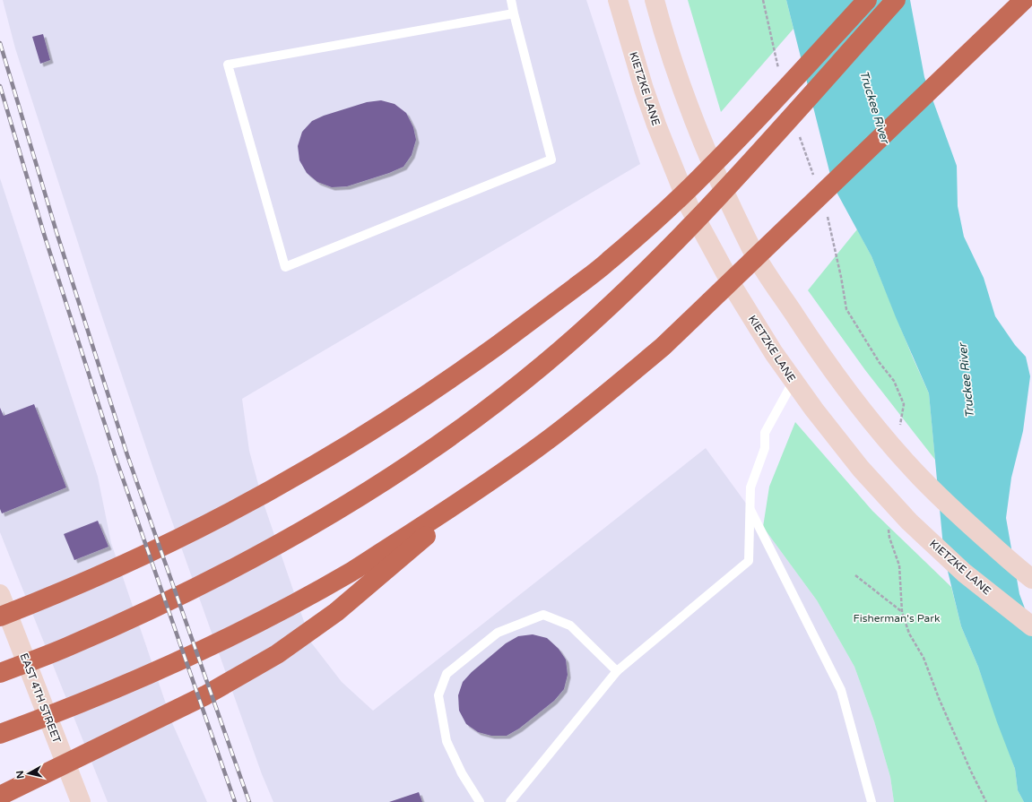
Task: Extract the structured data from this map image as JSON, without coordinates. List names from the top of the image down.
{
  "streets": {
    "main road": ["KIETZKE LANE", "EAST 4TH STREET"]
  },
  "water": ["Truckee River"],
  "parks": ["Fisherman's Park"],
  "north": "left"
}
